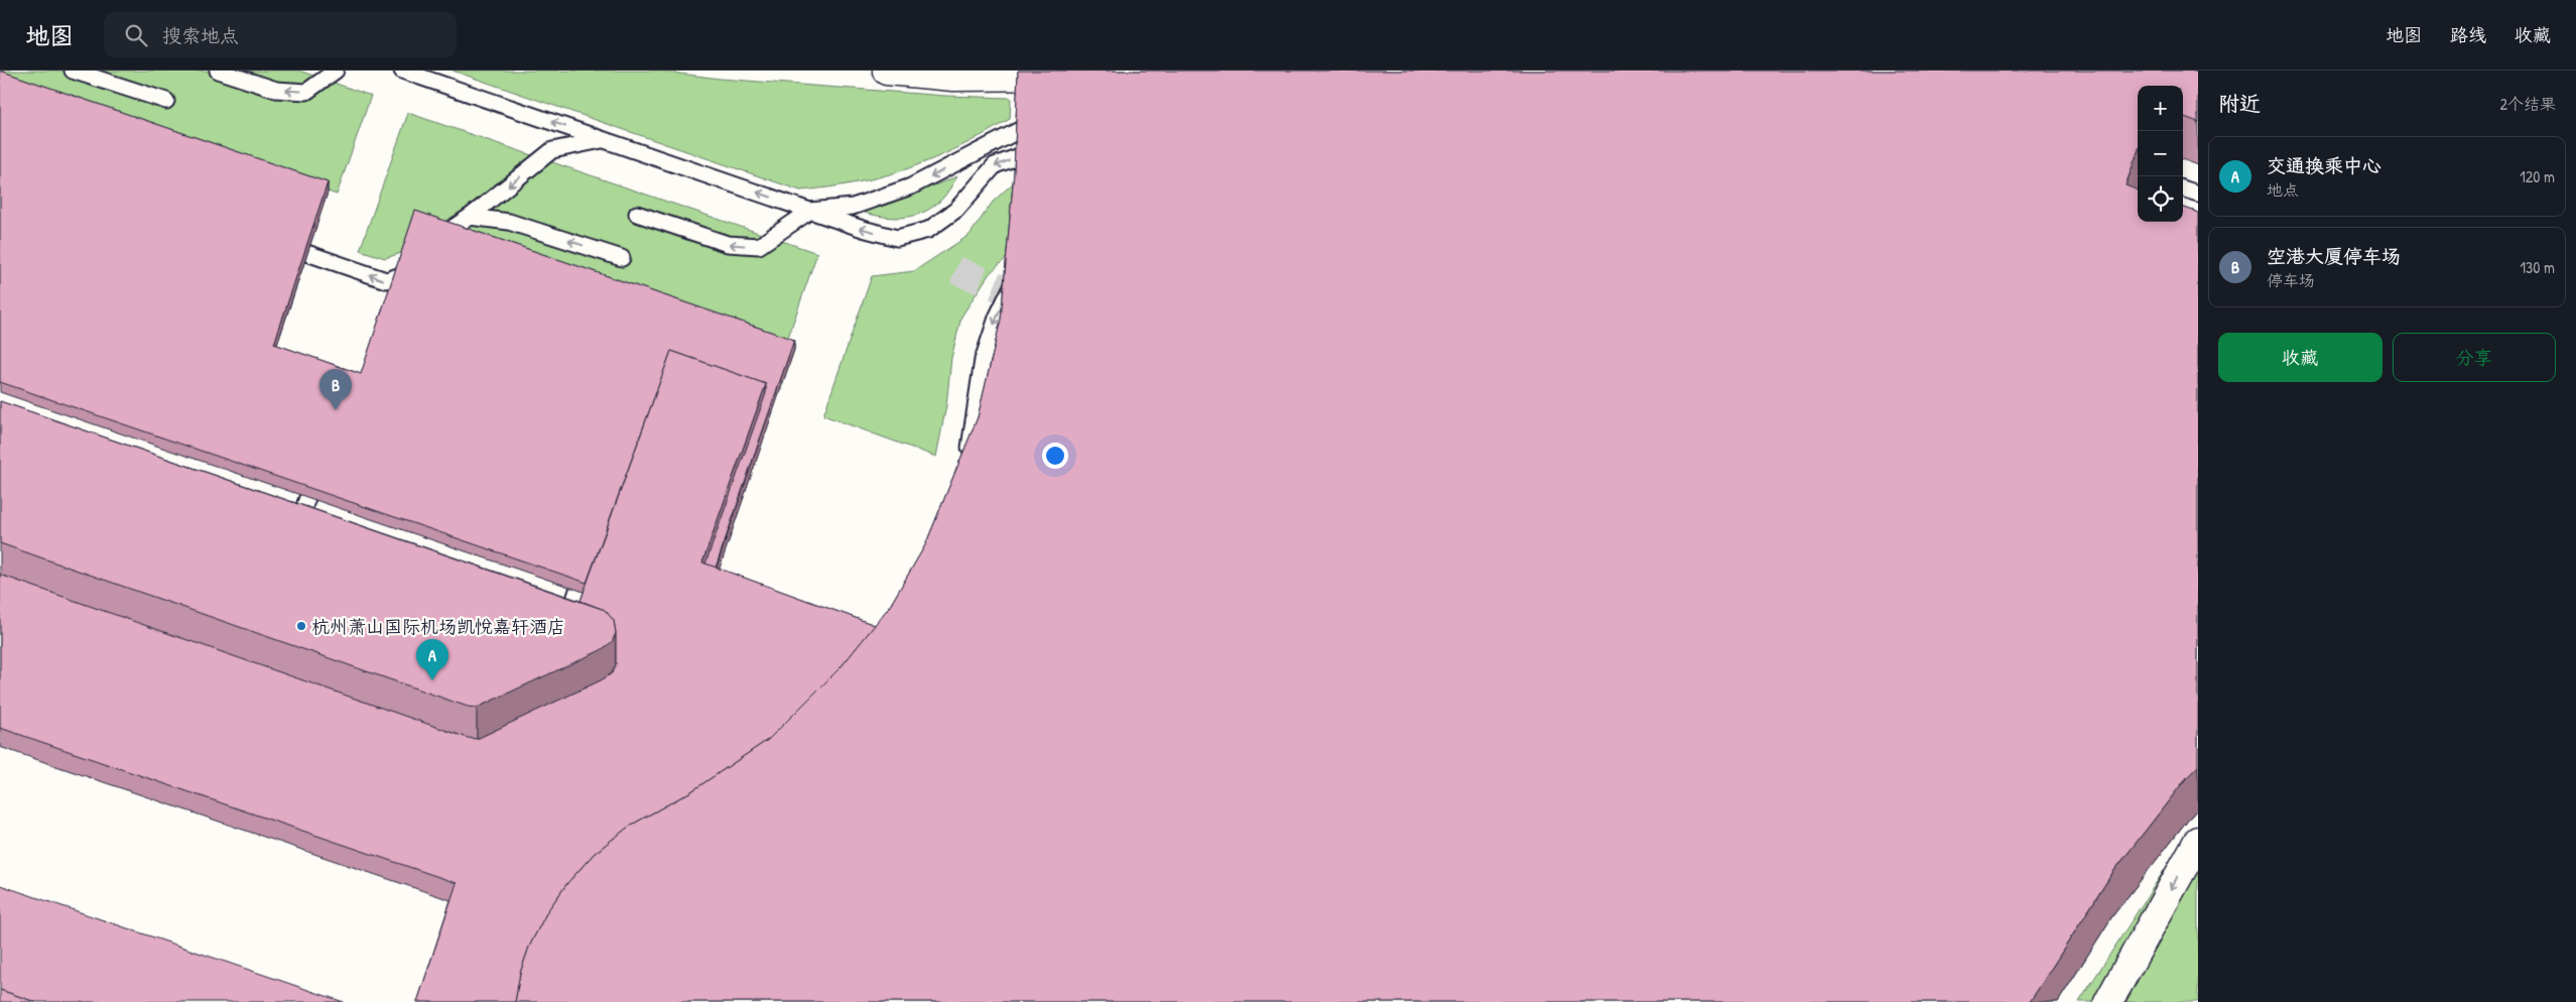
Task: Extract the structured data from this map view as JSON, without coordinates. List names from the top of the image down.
{
  "places": ["杭州萧山国际机场凯悦嘉轩酒店"],
  "page": {
    "header": "地图",
    "search": "搜索地点",
    "nav": ["地图", "路线", "收藏"],
    "heading": ["附近", "2个结果"],
    "map_buttons": ["+", "−"],
    "list": [
      {
        "mark": "A",
        "name": "交通换乘中心",
        "note": "地点",
        "value": "120 m"
      },
      {
        "mark": "B",
        "name": "空港大厦停车场",
        "note": "停车场",
        "value": "130 m"
      }
    ],
    "buttons": ["收藏", "分享"],
    "pins": ["B", "A"]
  }
}
